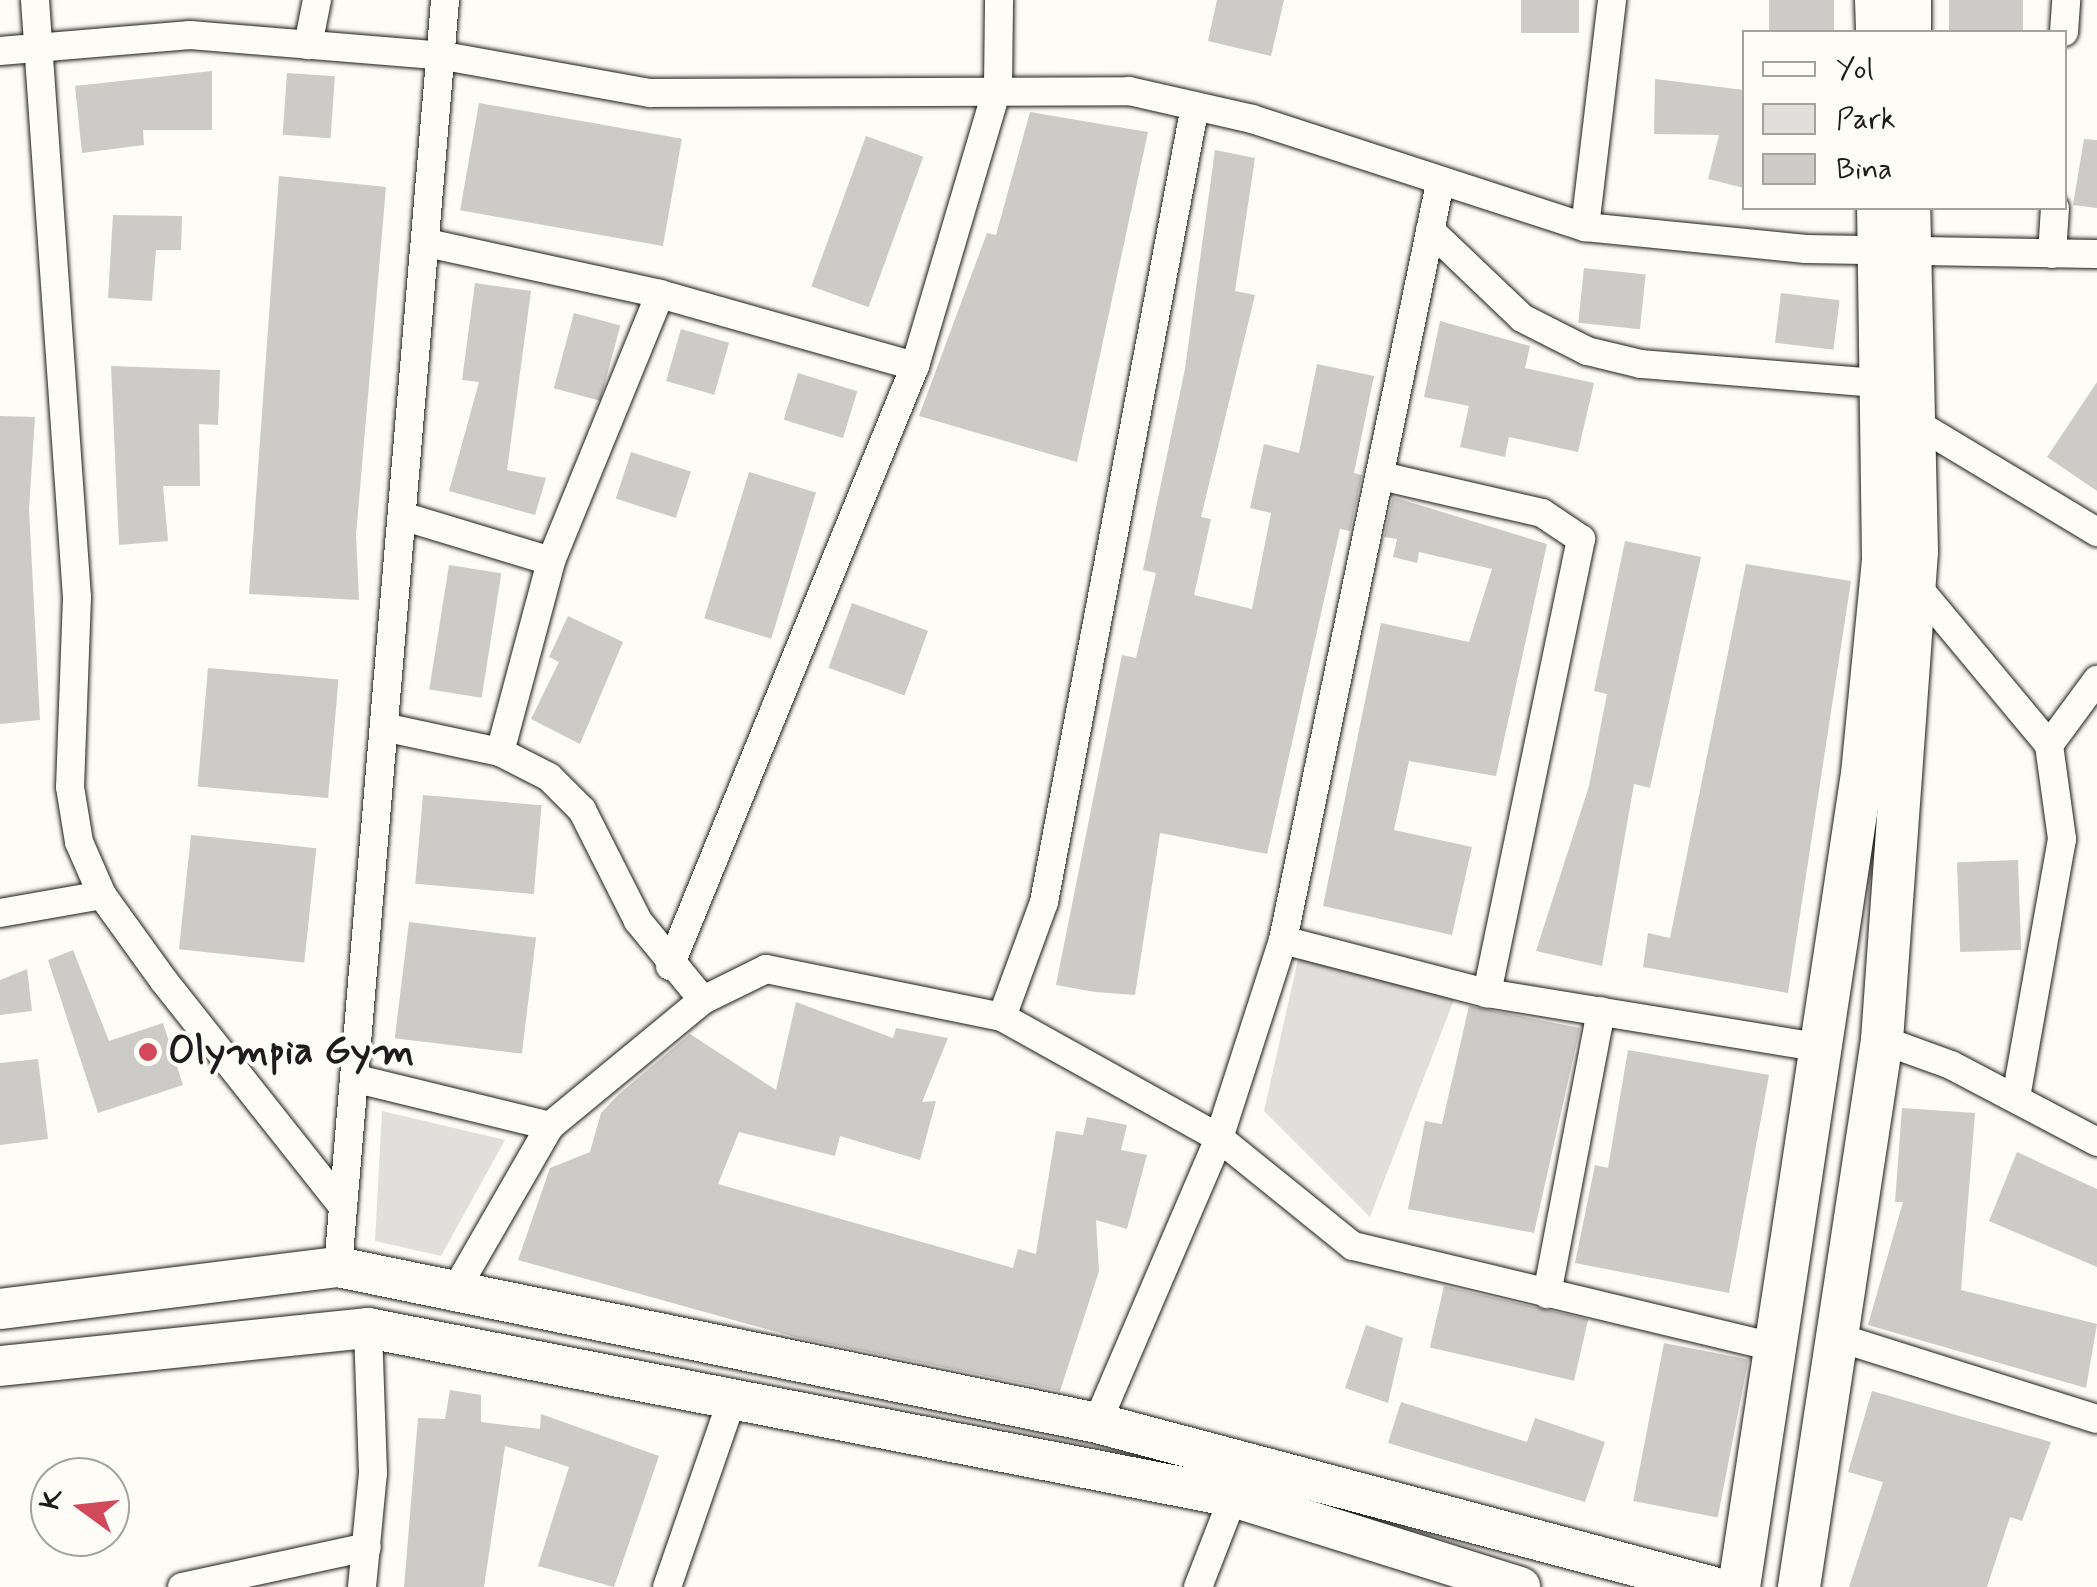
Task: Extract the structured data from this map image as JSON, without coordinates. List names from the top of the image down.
{
  "places": ["Olympia Gym"],
  "legend": ["Yol", "Park", "Bina"],
  "north": "left"
}
